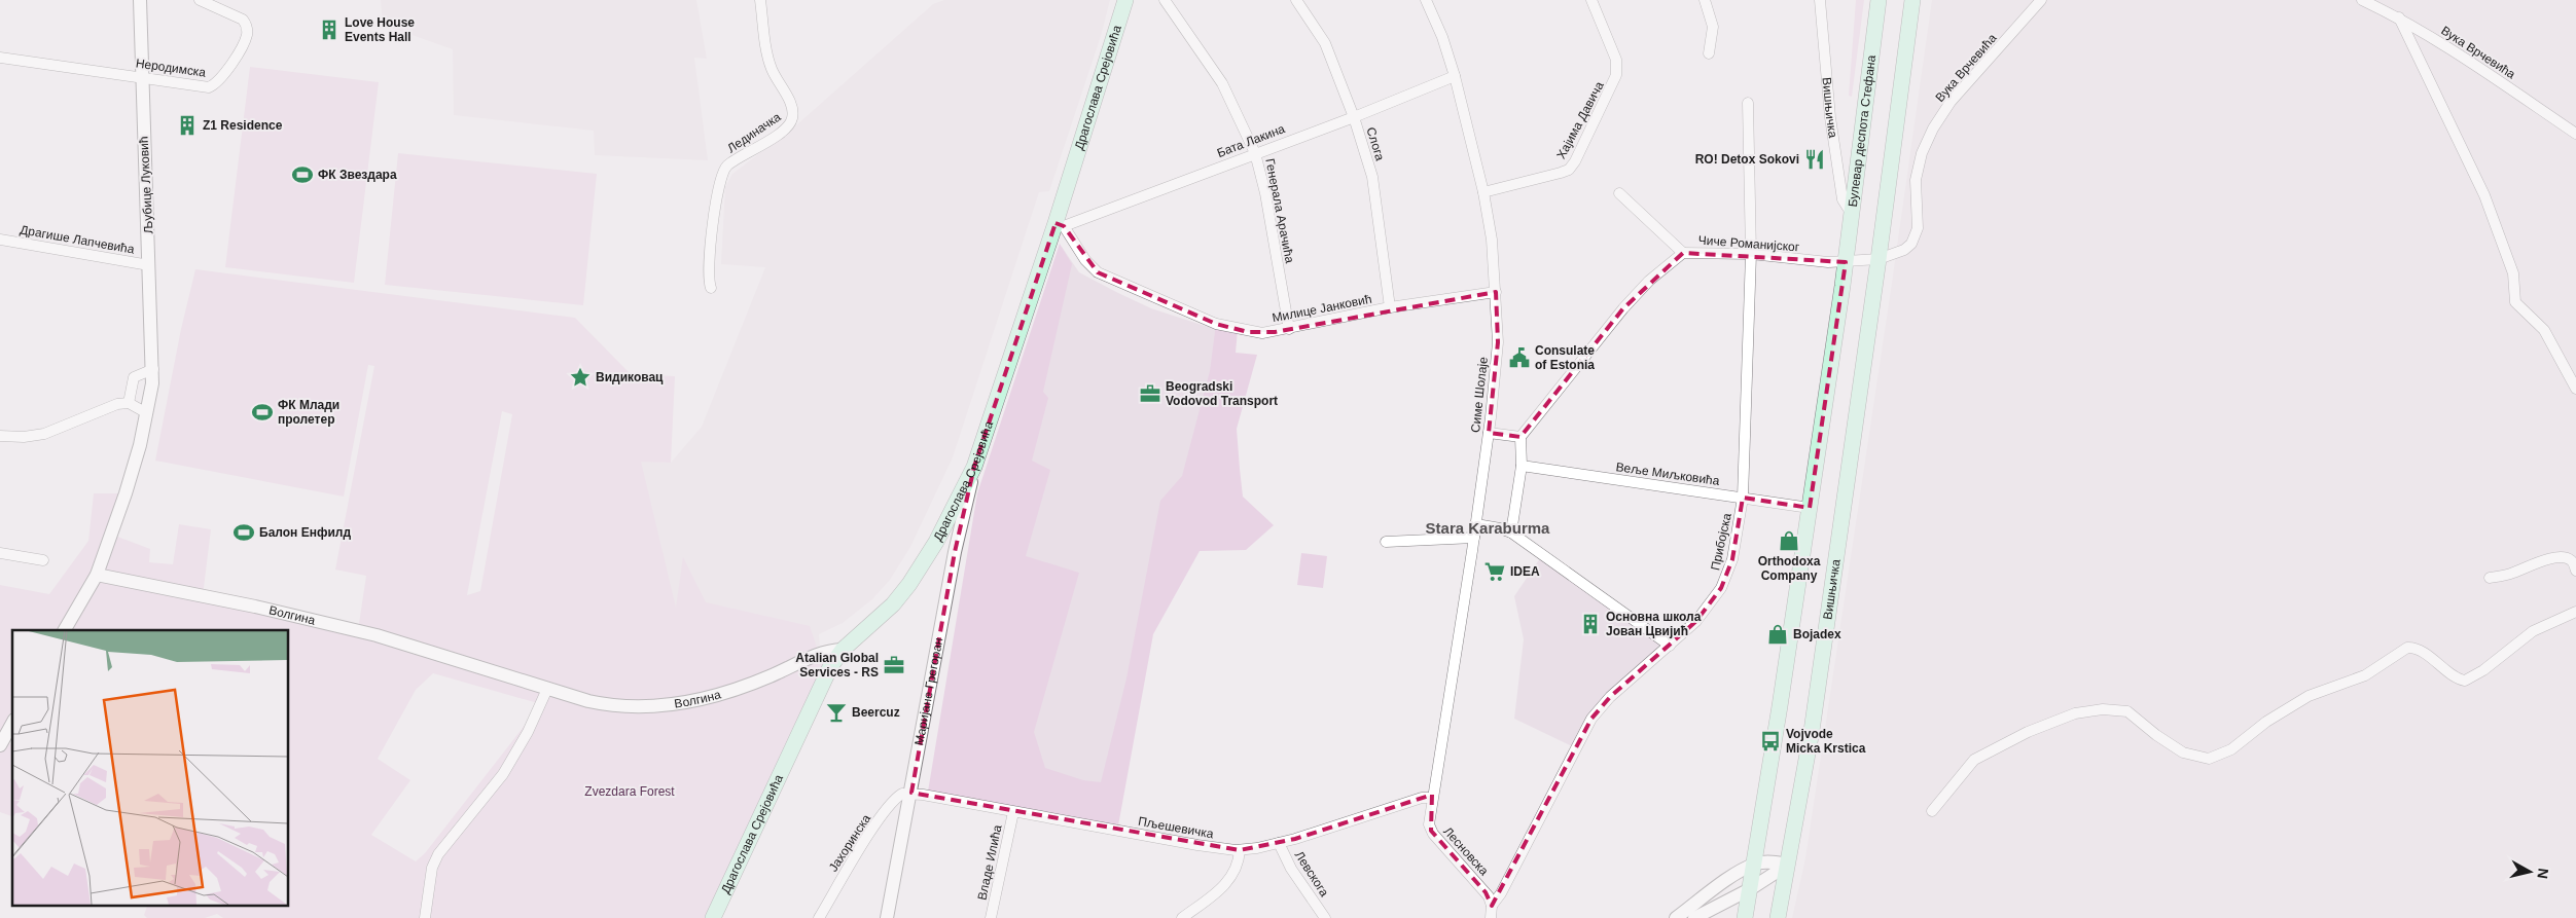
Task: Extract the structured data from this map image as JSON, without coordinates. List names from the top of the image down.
{
  "streets": {
    "main road": ["Драгослава Срејовића", "Вишњичка", "Булевар деспота Стефана"],
    "street": [
      "Вука Врчевића",
      "Неродимска",
      "Хајима Давича",
      "Лединачка",
      "Бата Лакина",
      "Слога",
      "Љубице Луковић",
      "Генерала Арачића",
      "Драгише Лапчевића",
      "Чиче Романијског",
      "Милице Јанковић",
      "Симе Шолаје",
      "Веље Миљковића",
      "Прибојска",
      "Волгина",
      "Маријане Грегоран",
      "Пљешевичка",
      "Јахоринска",
      "Лесновска",
      "Владе Илића",
      "Левскога"
    ]
  },
  "crossings": [
    ["Вука Врчевића", "Вишњичка"],
    ["Вука Врчевића", "Булевар деспота Стефана"],
    ["Вука Врчевића", "Чиче Романијског"],
    ["Неродимска", "Љубице Луковић"],
    ["Драгослава Срејовића", "Бата Лакина"],
    ["Драгослава Срејовића", "Милице Јанковић"],
    ["Драгослава Срејовића", "Волгина"],
    ["Драгослава Срејовића", "Маријане Грегоран"],
    ["Вишњичка", "Булевар деспота Стефана"],
    ["Хајима Давича", "Симе Шолаје"],
    ["Булевар деспота Стефана", "Чиче Романијског"],
    ["Бата Лакина", "Слога"],
    ["Бата Лакина", "Генерала Арачића"],
    ["Бата Лакина", "Милице Јанковић"],
    ["Бата Лакина", "Симе Шолаје"],
    ["Слога", "Милице Јанковић"],
    ["Љубице Луковић", "Драгише Лапчевића"],
    ["Љубице Луковић", "Волгина"],
    ["Генерала Арачића", "Милице Јанковић"],
    ["Чиче Романијског", "Прибојска"],
    ["Милице Јанковић", "Симе Шолаје"],
    ["Симе Шолаје", "Пљешевичка"],
    ["Симе Шолаје", "Лесновска"],
    ["Веље Миљковића", "Прибојска"],
    ["Прибојска", "Лесновска"],
    ["Маријане Грегоран", "Пљешевичка"],
    ["Маријане Грегоран", "Јахоринска"],
    ["Пљешевичка", "Јахоринска"],
    ["Пљешевичка", "Лесновска"],
    ["Пљешевичка", "Владе Илића"],
    ["Пљешевичка", "Левскога"]
  ],
  "districts": ["Stara Karaburma"],
  "parks": ["Zvezdara Forest"],
  "places": {
    "building": ["Love House Events Hall", "Z1 Residence", "Основна школа Јован Цвијић"],
    "restaurant": ["RO! Detox Sokovi"],
    "sports": ["ФК Звездара", "ФК Млади пролетер", "Балон Енфилд"],
    "public building": ["Consulate of Estonia"],
    "place": ["Видиковац"],
    "office": ["Beogradski Vodovod Transport", "Atalian Global Services - RS"],
    "shop": ["Orthodoxa Company", "Bojadex"],
    "supermarket": ["IDEA"],
    "bar": ["Beercuz"],
    "bus stop": ["Vojvode Micka Krstica"]
  },
  "north": "right"
}
